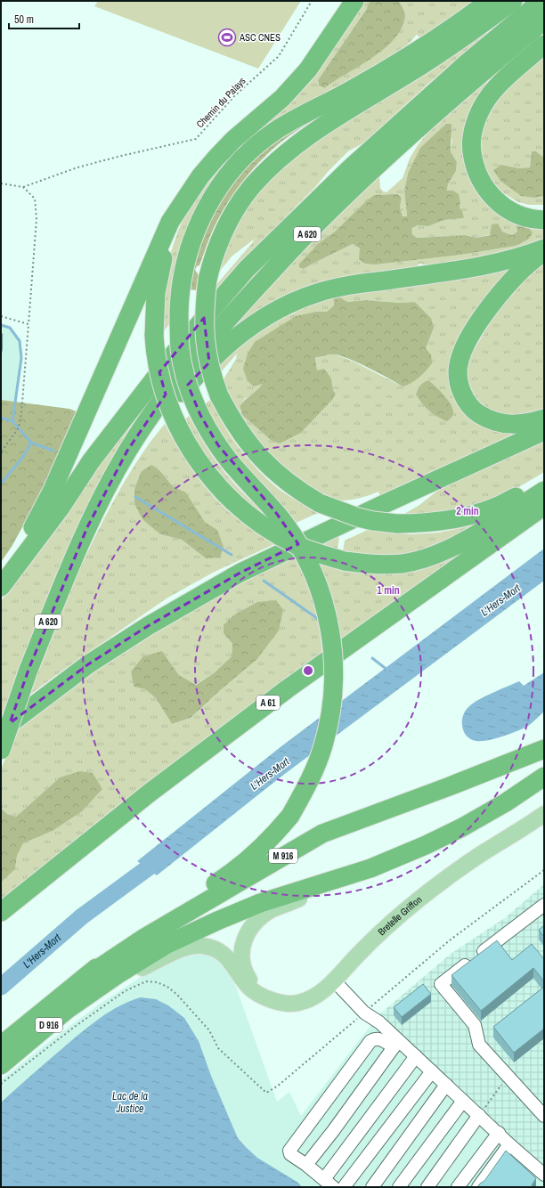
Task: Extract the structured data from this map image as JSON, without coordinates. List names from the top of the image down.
{
  "streets": {
    "highway": [
      "A 620",
      "A 61",
      "M 916",
      "D 916"
    ],
    "main road": ["Bretelle Griffon"],
    "path": ["Chemin du Palays"]
  },
  "crossings": [
    ["M 916", "Bretelle Griffon"],
    ["M 916", "D 916"],
    ["Bretelle Griffon", "D 916"]
  ],
  "water": ["L'Hers-Mort", "Lac de la Justice"],
  "places": {
    "sports": ["ASC CNES"]
  },
  "scale_bar": "50 m",
  "rings": ["2 min", "1 min"]
}
